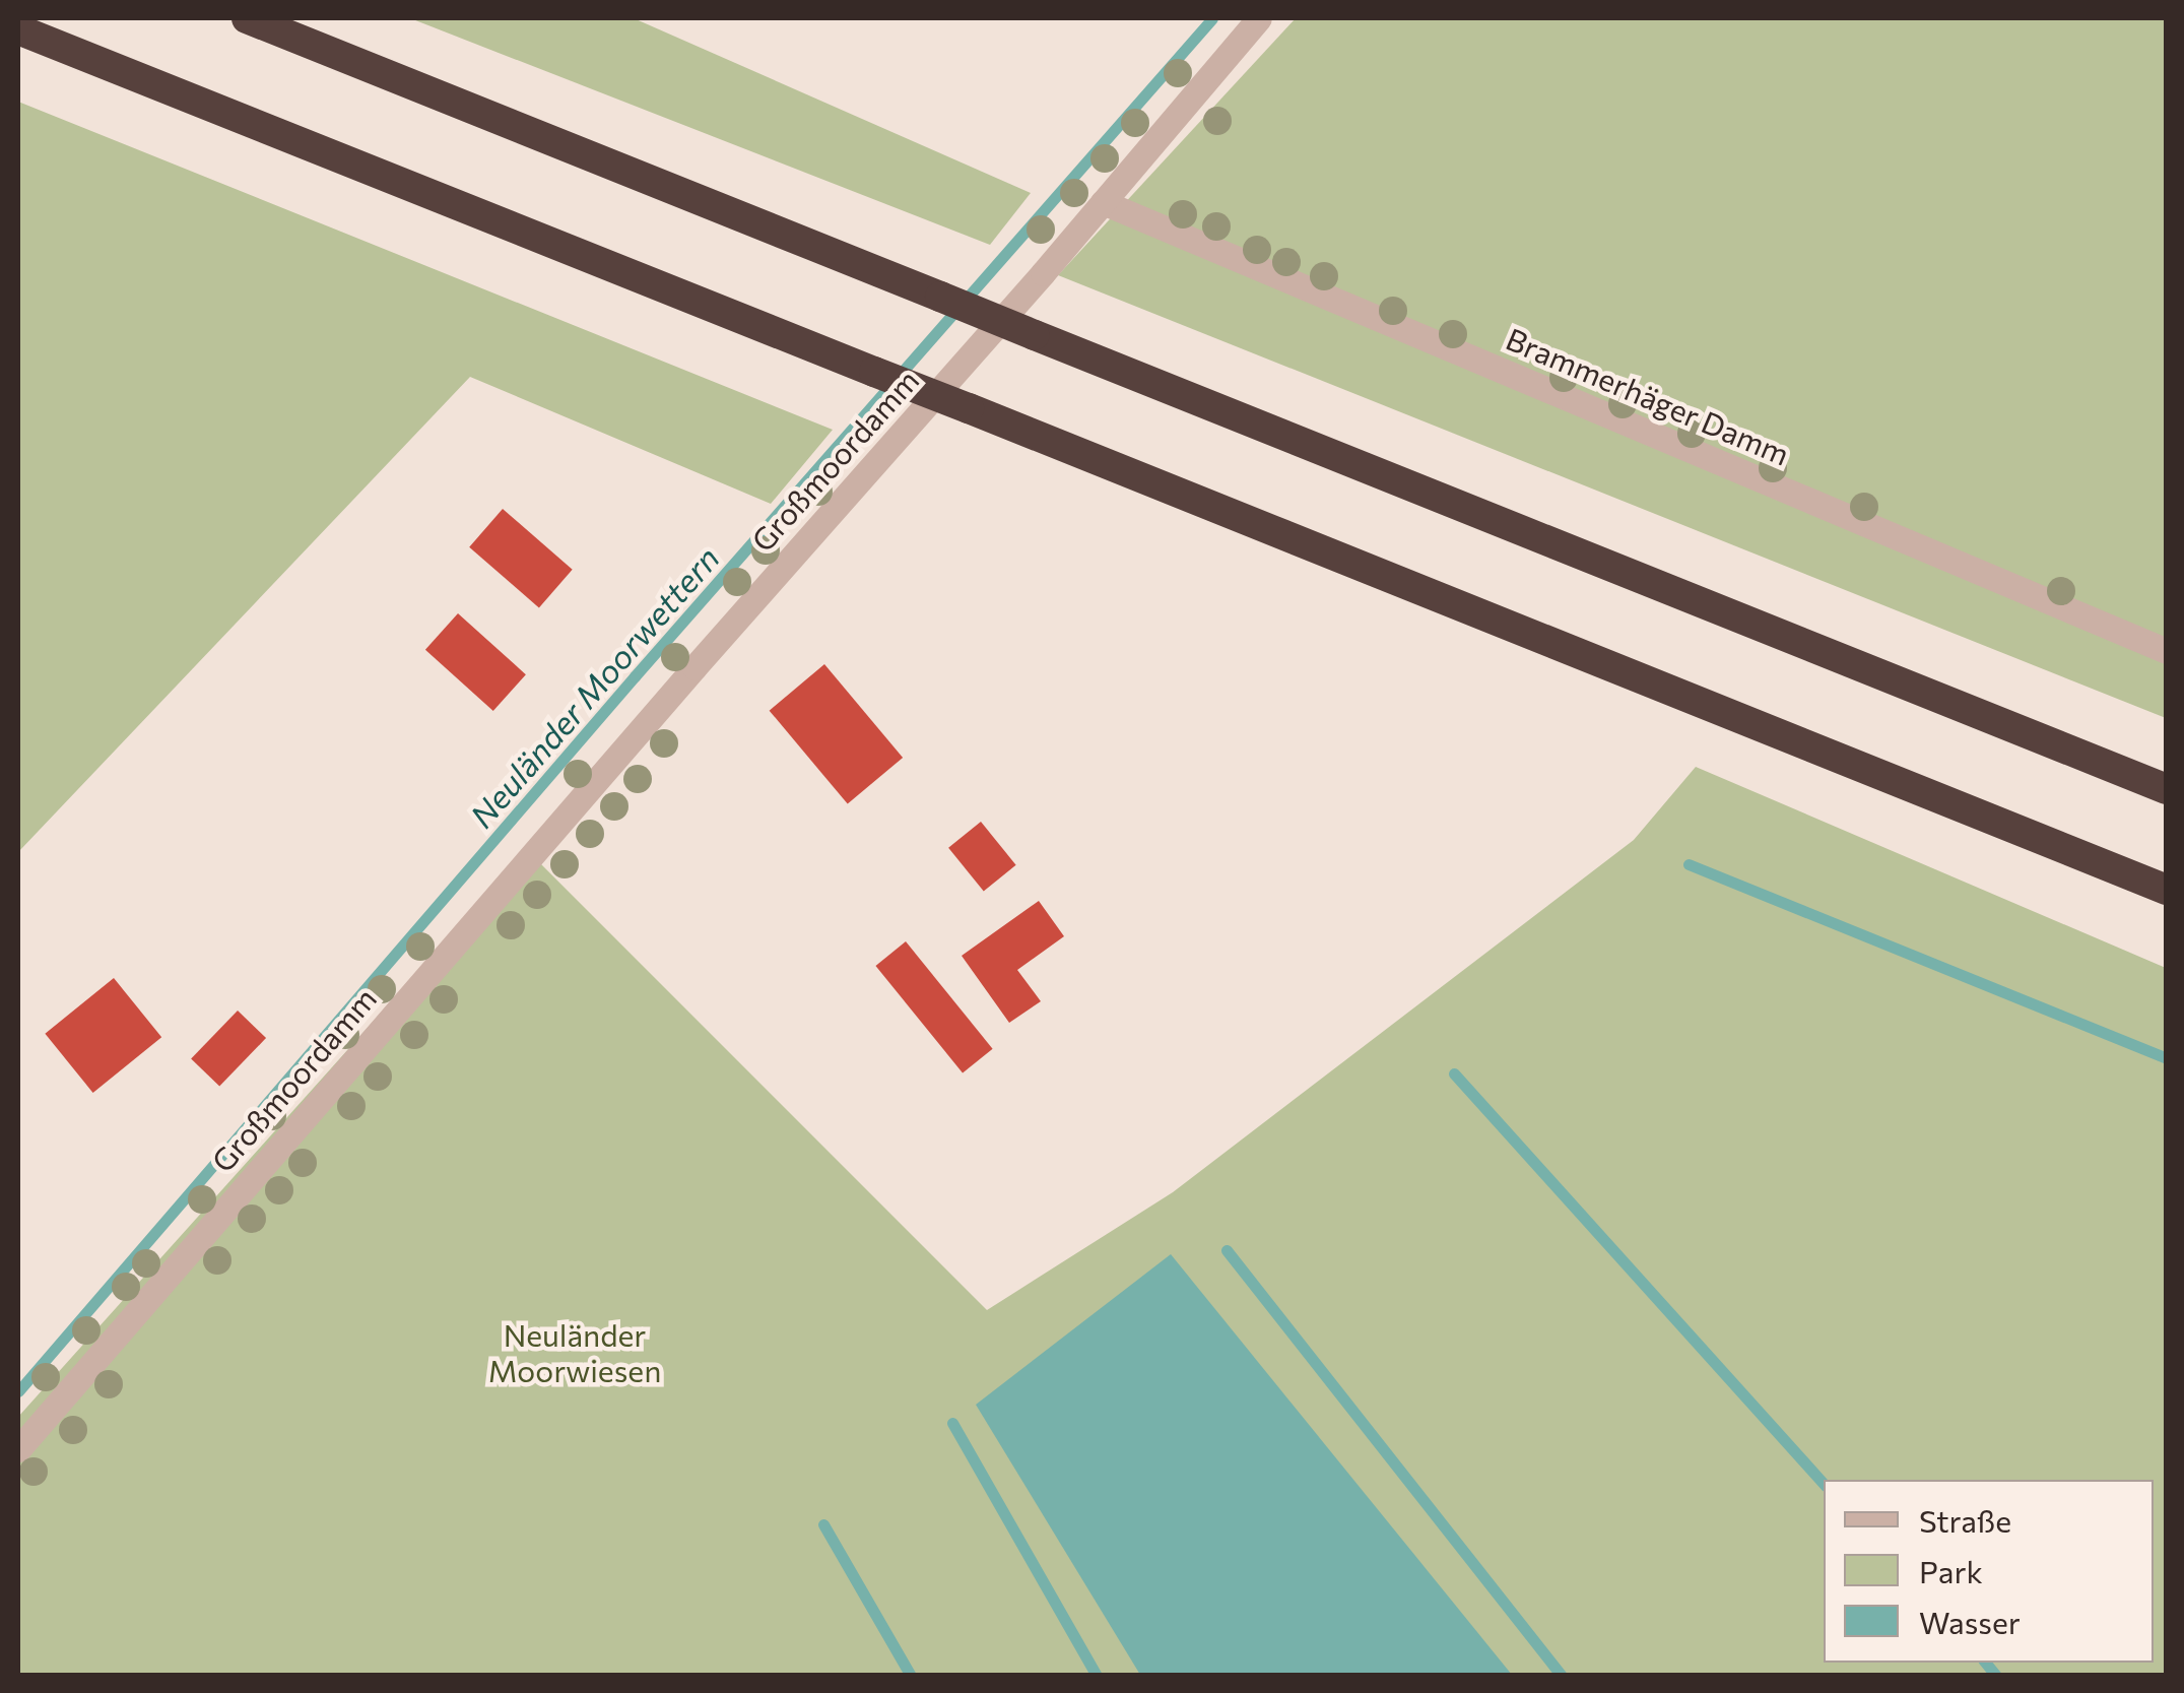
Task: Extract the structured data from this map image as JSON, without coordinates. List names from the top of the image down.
{
  "streets": {
    "street": ["Brammerhäger Damm", "Großmoordamm"]
  },
  "crossings": [
    ["Brammerhäger Damm", "Großmoordamm"]
  ],
  "water": ["Neuländer Moorwettern"],
  "parks": ["Neuländer Moorwiesen"],
  "legend": ["Straße", "Park", "Wasser"]
}
